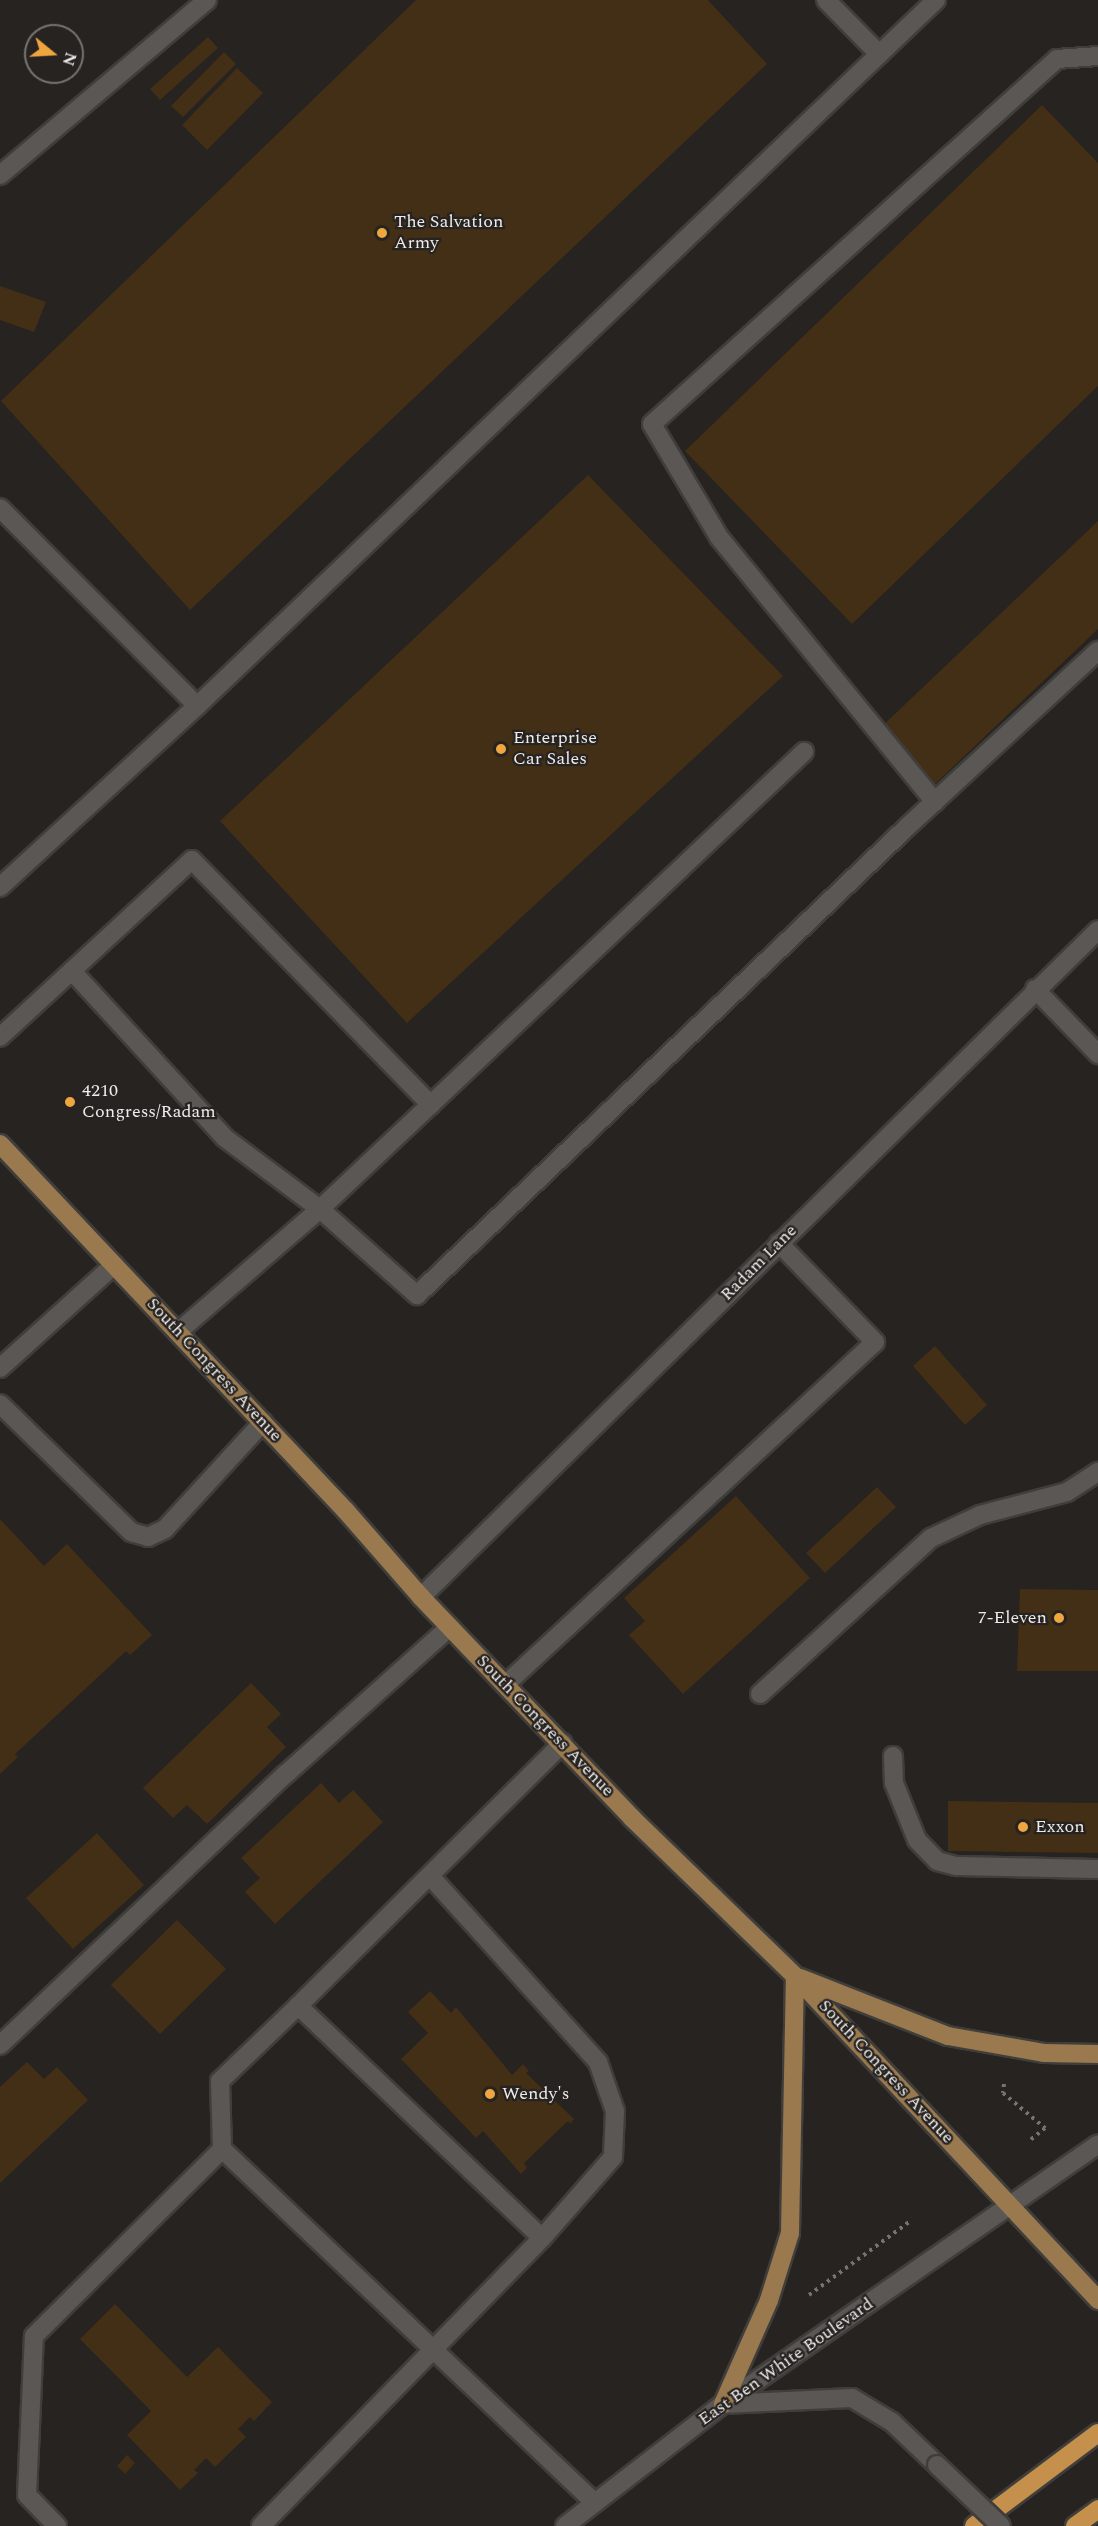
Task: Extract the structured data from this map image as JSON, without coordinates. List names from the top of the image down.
{
  "streets": {
    "main road": ["Radam Lane", "South Congress Avenue", "East Ben White Boulevard"]
  },
  "crossings": [
    ["Radam Lane", "South Congress Avenue"],
    ["South Congress Avenue", "East Ben White Boulevard"]
  ],
  "places": [
    "The Salvation Army",
    "Enterprise Car Sales",
    "4210 Congress/Radam",
    "7-Eleven",
    "Exxon",
    "Wendy's"
  ],
  "north": "right"
}
